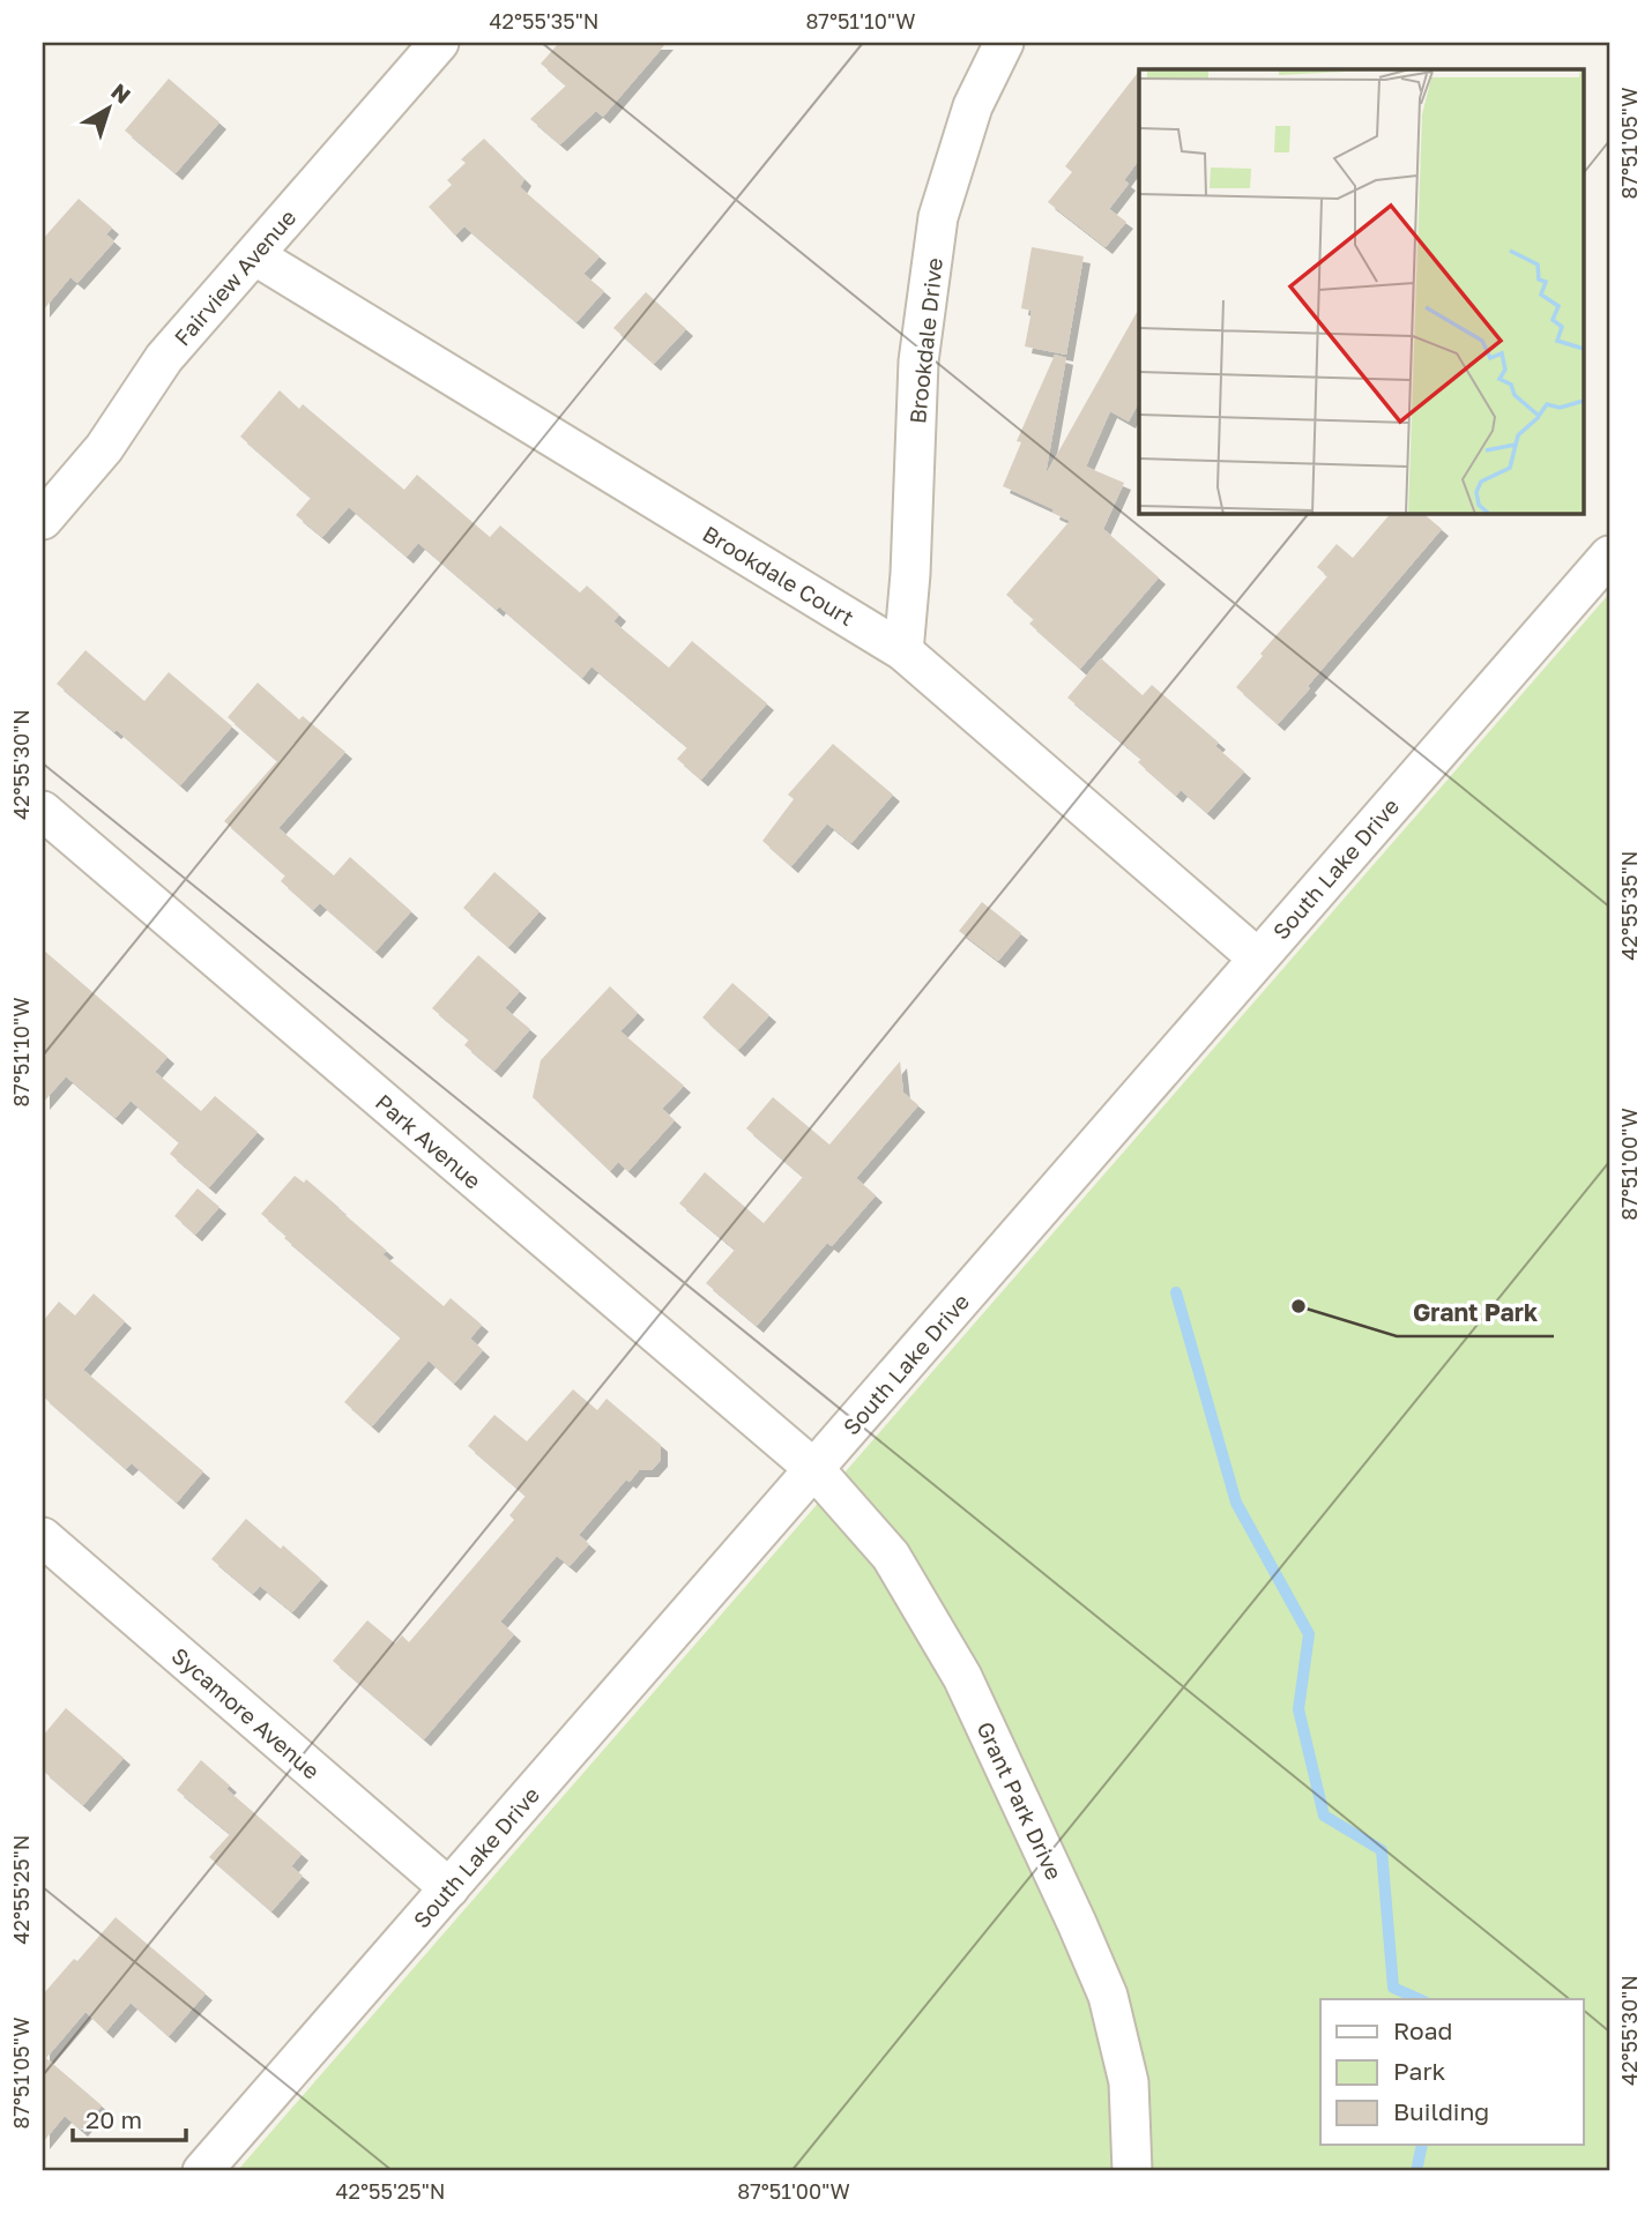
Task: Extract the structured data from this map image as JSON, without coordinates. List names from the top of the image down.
{
  "streets": {
    "street": [
      "Fairview Avenue",
      "Brookdale Drive",
      "Brookdale Court",
      "South Lake Drive",
      "Park Avenue",
      "Sycamore Avenue",
      "Grant Park Drive"
    ]
  },
  "crossings": [
    ["Fairview Avenue", "Brookdale Court"],
    ["Brookdale Drive", "Brookdale Court"],
    ["Brookdale Court", "South Lake Drive"],
    ["South Lake Drive", "Park Avenue"],
    ["South Lake Drive", "Sycamore Avenue"],
    ["South Lake Drive", "Grant Park Drive"],
    ["Park Avenue", "Grant Park Drive"]
  ],
  "places": ["Grant Park"],
  "legend": ["Road", "Park", "Building"],
  "scale_bar": "20 m",
  "north": "top right",
  "coordinates": [
    "42°55'35\"N",
    "87°51'10\"W",
    "87°51'05\"W",
    "42°55'30\"N",
    "87°51'00\"W",
    "42°55'25\"N"
  ]
}
